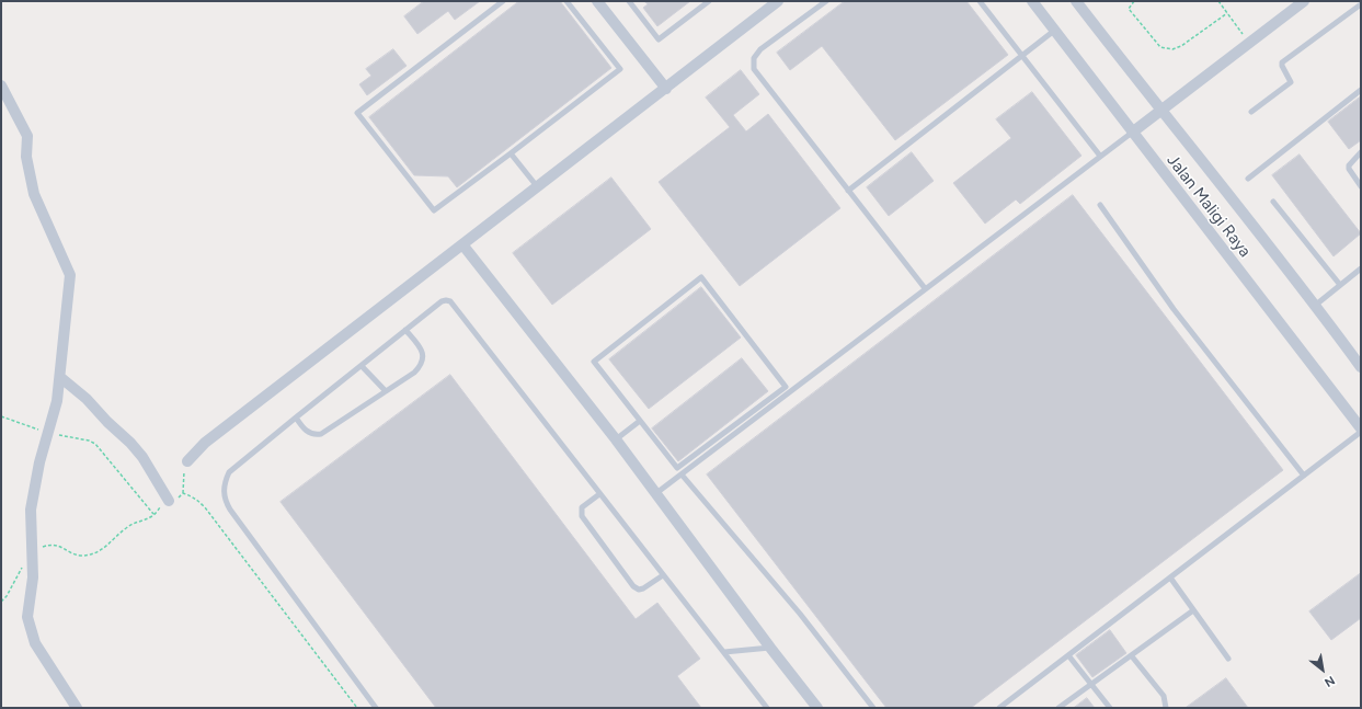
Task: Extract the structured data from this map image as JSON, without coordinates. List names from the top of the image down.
{
  "streets": {
    "street": ["Jalan Maligi Raya"]
  },
  "north": "bottom right"
}
